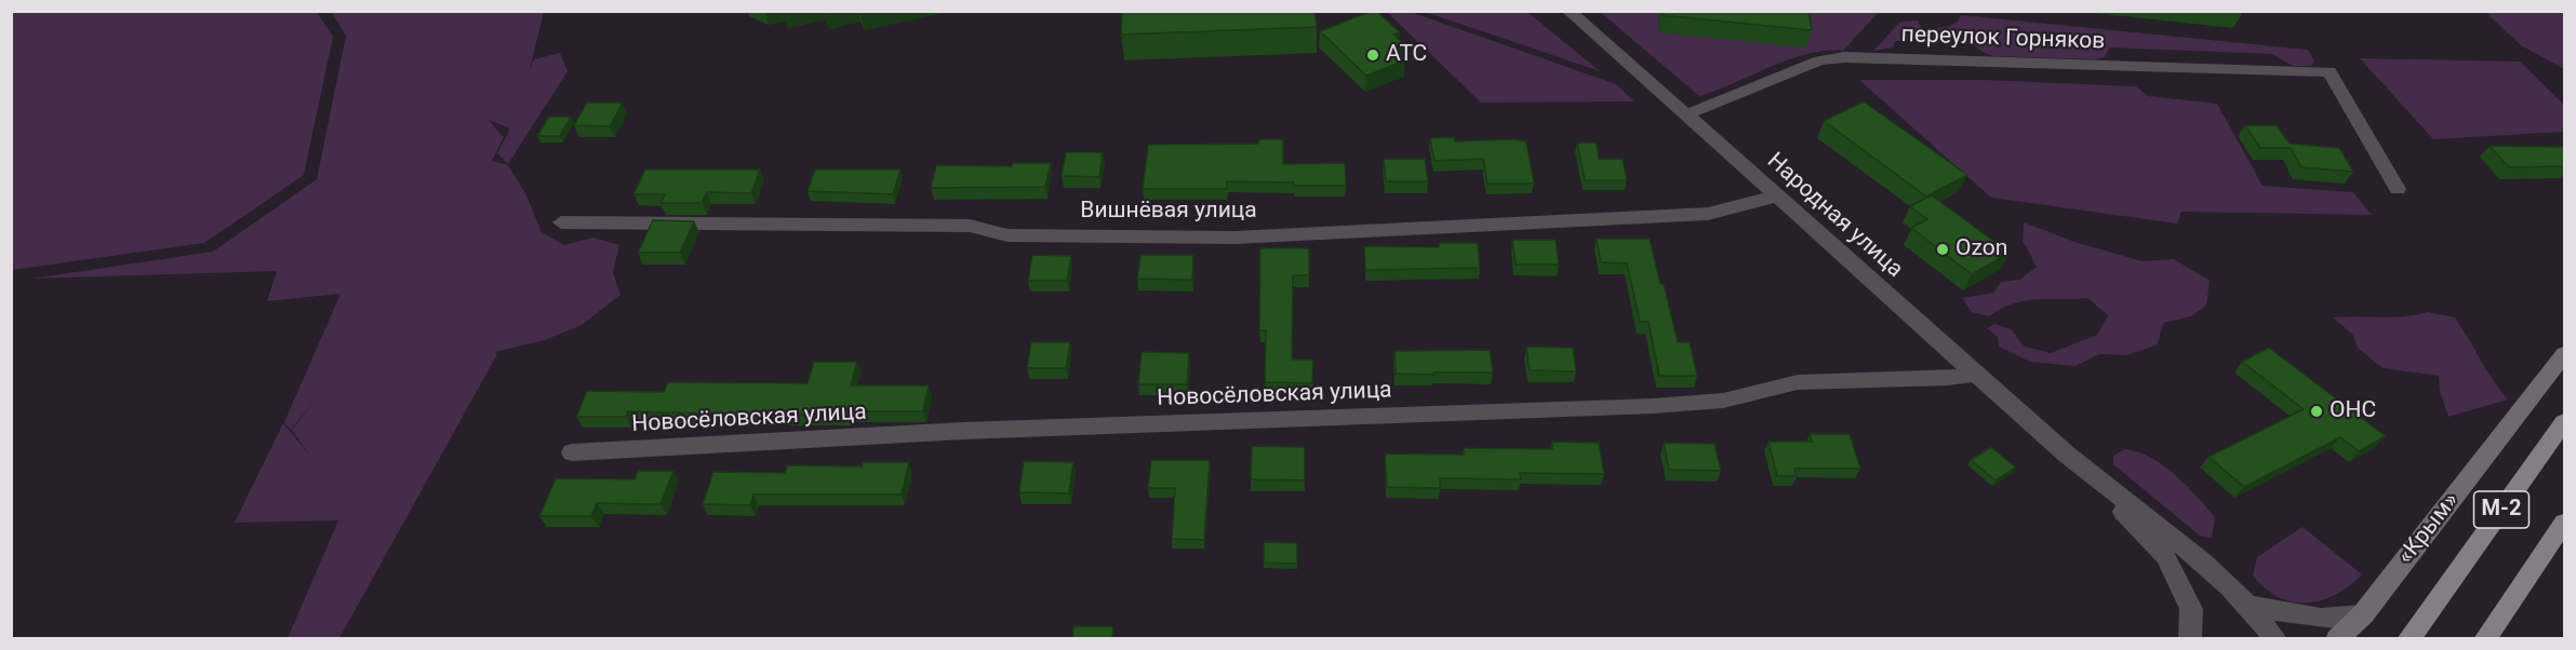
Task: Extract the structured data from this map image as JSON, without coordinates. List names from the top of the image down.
{
  "streets": {
    "main road": ["М-2", "«Крым»"],
    "street": [
      "переулок Горняков",
      "Вишнёвая улица",
      "Народная улица",
      "Новосёловская улица"
    ]
  },
  "crossings": [
    ["переулок Горняков", "Народная улица"],
    ["Вишнёвая улица", "Народная улица"],
    ["Народная улица", "Новосёловская улица"]
  ],
  "places": ["АТС", "Ozon", "OHC"]
}
